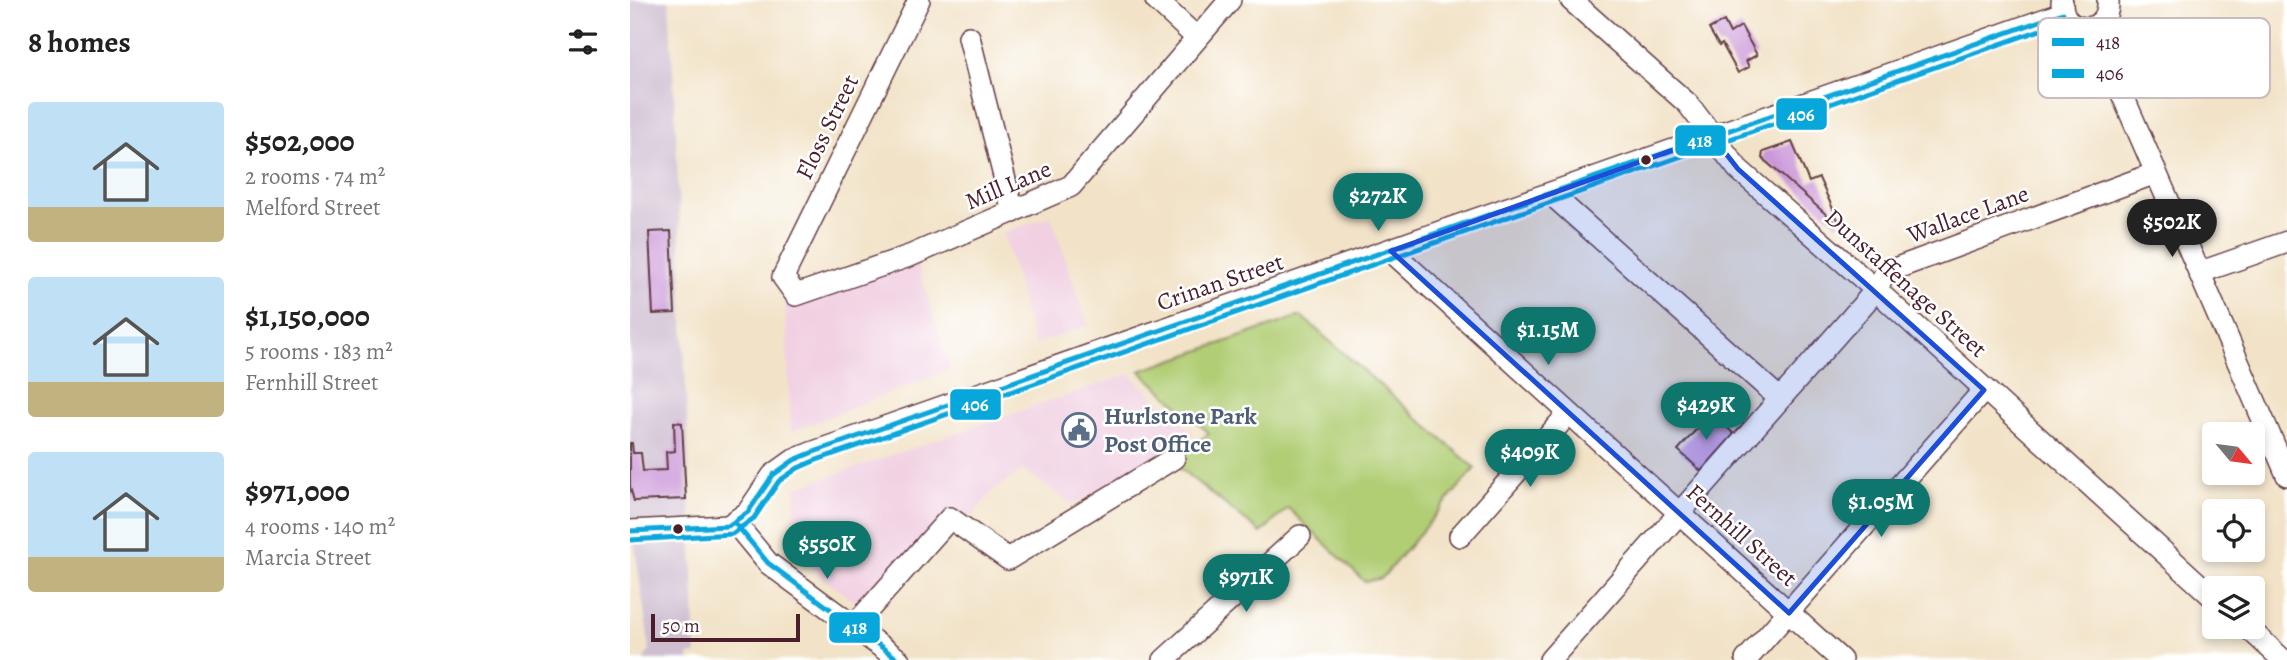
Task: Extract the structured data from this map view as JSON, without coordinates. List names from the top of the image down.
{
  "streets": {
    "street": [
      "Floss Street",
      "Mill Lane",
      "Wallace Lane",
      "Crinan Street",
      "Dunstaffenage Street",
      "Fernhill Street"
    ]
  },
  "crossings": [
    ["Floss Street", "Mill Lane"],
    ["Wallace Lane", "Dunstaffenage Street"],
    ["Wallace Lane", "Fernhill Street"],
    ["Crinan Street", "Dunstaffenage Street"],
    ["Crinan Street", "Fernhill Street"]
  ],
  "places": {
    "public building": ["Hurlstone Park Post Office"]
  },
  "lines": ["transit line 418", "transit line 406"],
  "legend": ["418", "406"],
  "scale_bar": "50 m",
  "north": "bottom right",
  "page": {
    "heading": "8 homes",
    "list": [
      {
        "name": "$502,000",
        "note": "2 rooms · 74 m² · Melford Street"
      },
      {
        "name": "$1,150,000",
        "note": "5 rooms · 183 m² · Fernhill Street"
      },
      {
        "name": "$971,000",
        "note": "4 rooms · 140 m² · Marcia Street"
      }
    ],
    "price": [
      "$272K",
      "$502K",
      "$1.15M",
      "$429K",
      "$409K",
      "$1.05M",
      "$550K",
      "$971K"
    ],
    "scale": "50 m"
  }
}
